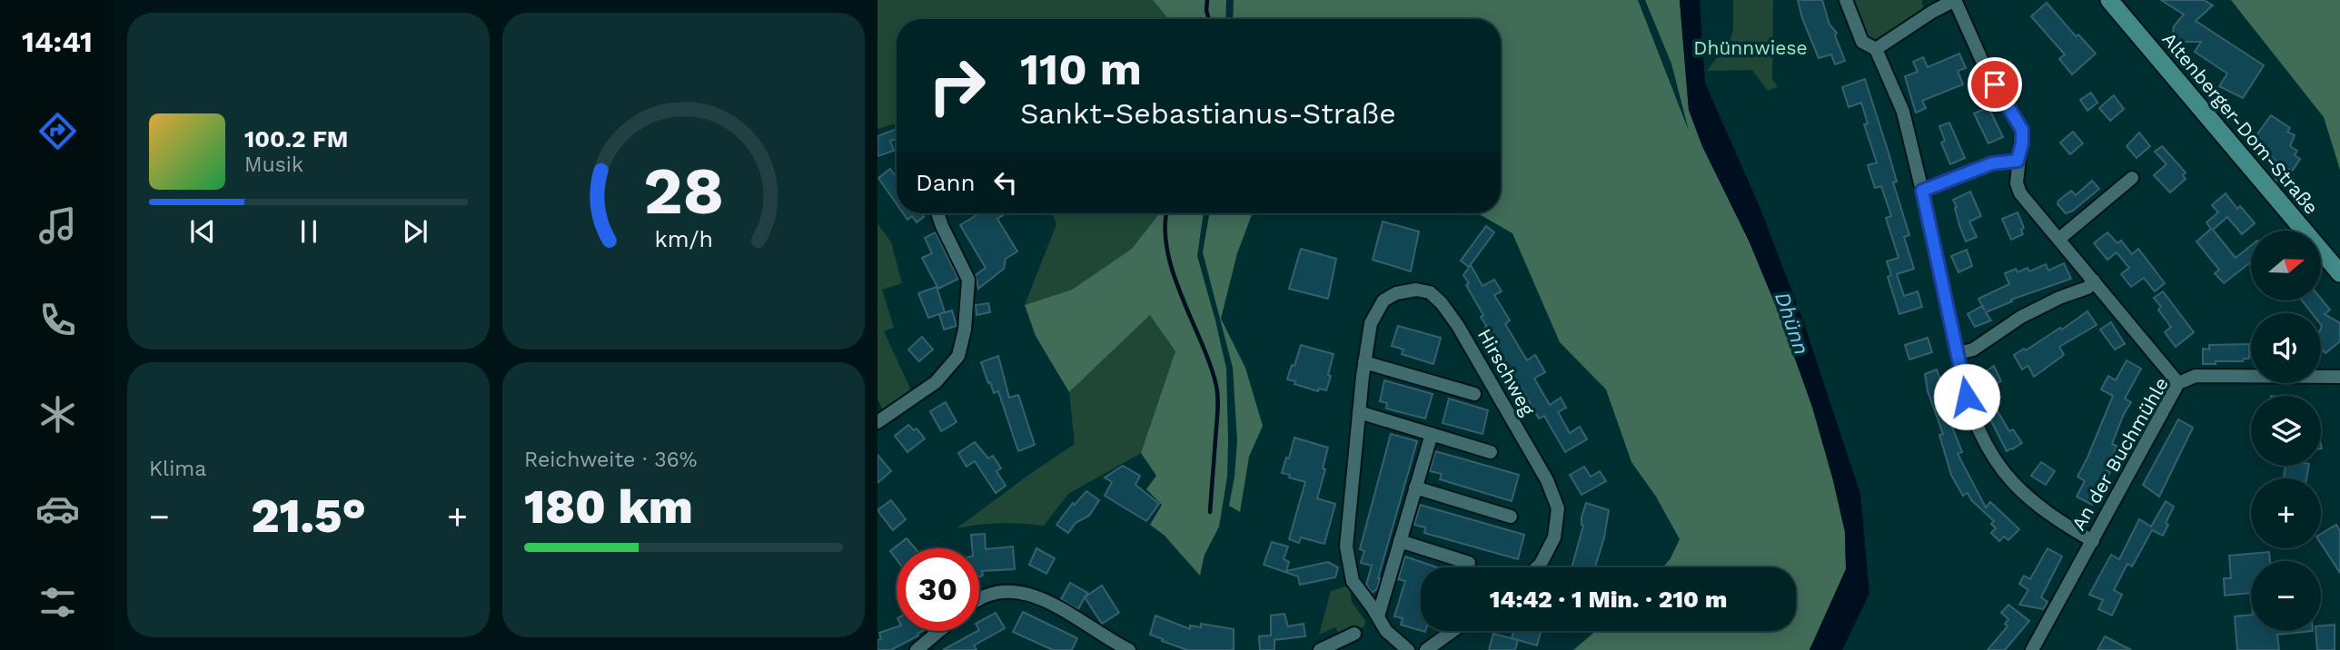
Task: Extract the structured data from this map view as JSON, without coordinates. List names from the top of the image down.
{
  "streets": {
    "main road": ["Altenberger-Dom-Straße"],
    "street": ["Hirschweg", "An der Buchmühle"]
  },
  "water": ["Dhünn"],
  "parks": ["Dhünnwiese"],
  "north": "right",
  "page": {
    "tabs": "14:41",
    "turn": ["110 m", "Sankt-Sebastianus-Straße"],
    "song": ["100.2 FM", "Musik"],
    "then": "Dann",
    "map_buttons": ["+", "−"],
    "tile": [
      "Klima",
      ["Reichweite · 36%", "180 km"]
    ],
    "heat": ["−", "21.5°", "+"],
    "limit": "30",
    "trip": "14:42 · 1 Min. · 210 m",
    "gauge": ["28", "km/h"]
  }
}
